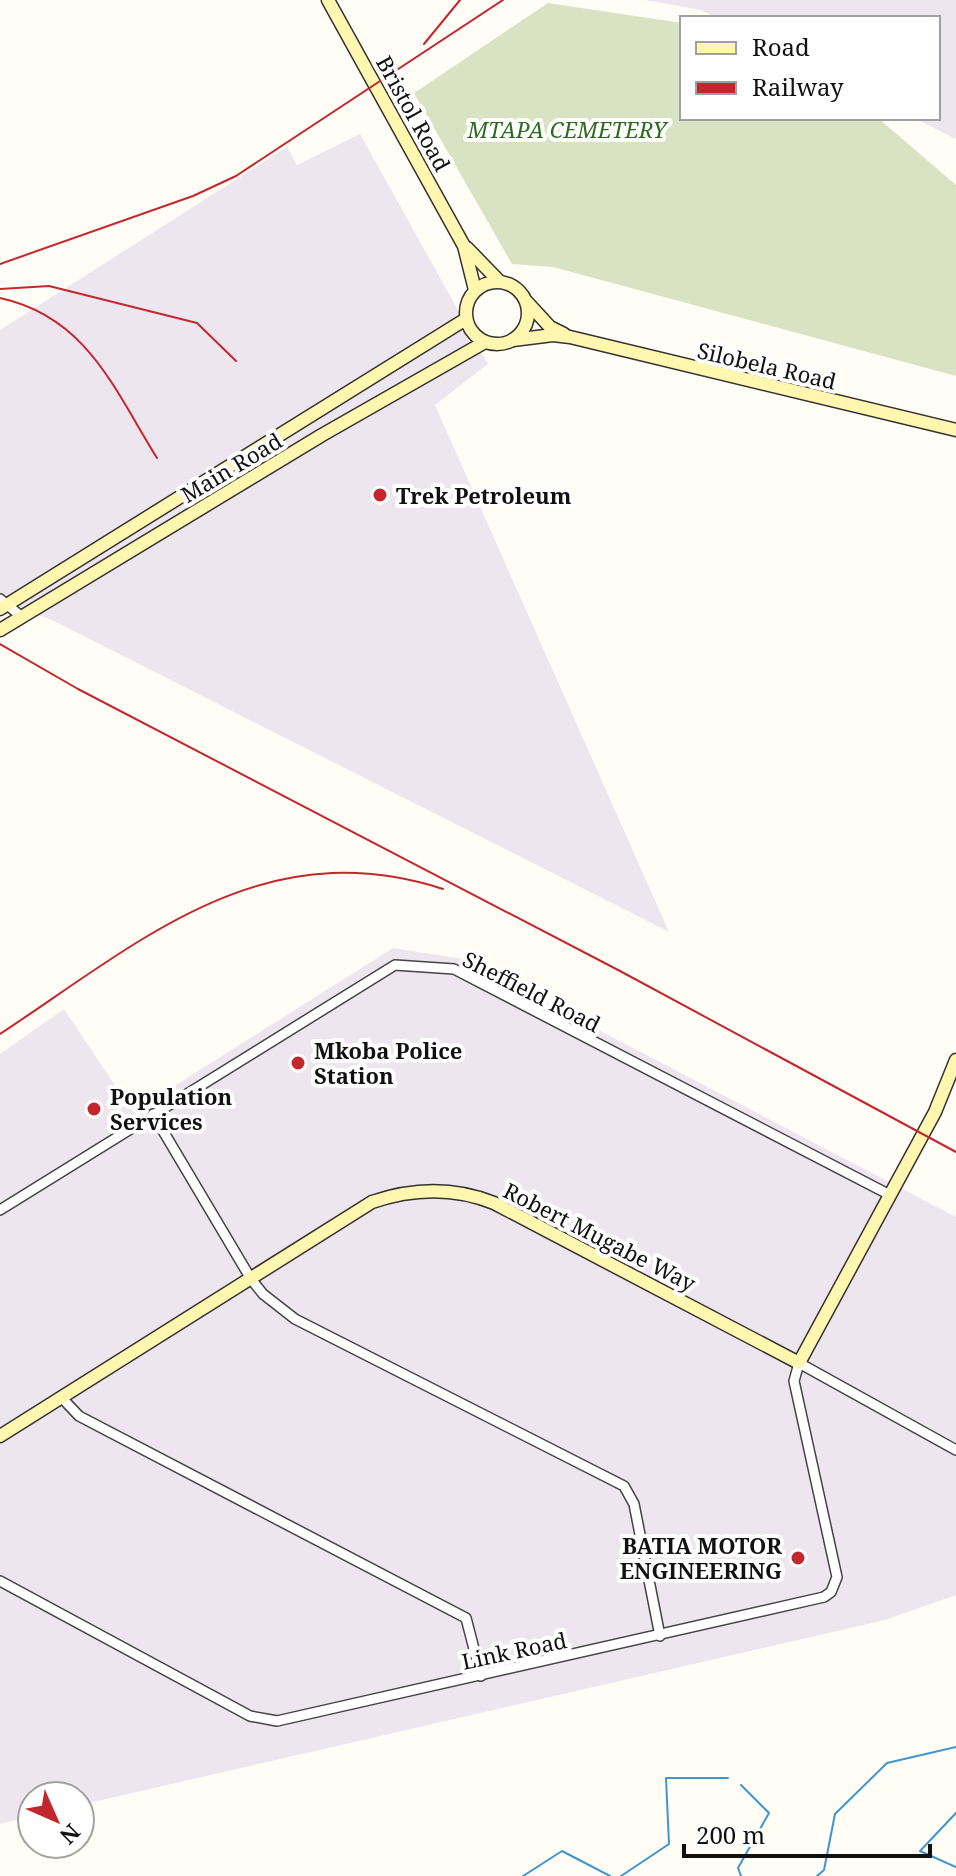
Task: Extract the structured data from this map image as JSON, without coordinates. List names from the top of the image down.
{
  "streets": {
    "main road": [
      "Bristol Road",
      "Silobela Road",
      "Main Road",
      "Robert Mugabe Way"
    ],
    "street": ["Sheffield Road", "Link Road"]
  },
  "crossings": [
    ["Bristol Road", "Silobela Road"],
    ["Bristol Road", "Main Road"],
    ["Silobela Road", "Main Road"],
    ["Robert Mugabe Way", "Link Road"]
  ],
  "parks": ["MTAPA CEMETERY"],
  "places": [
    "Trek Petroleum",
    "Mkoba Police Station",
    "Population Services",
    "BATIA MOTOR ENGINEERING"
  ],
  "legend": ["Road", "Railway"],
  "scale_bar": "200 m",
  "north": "bottom right"
}
